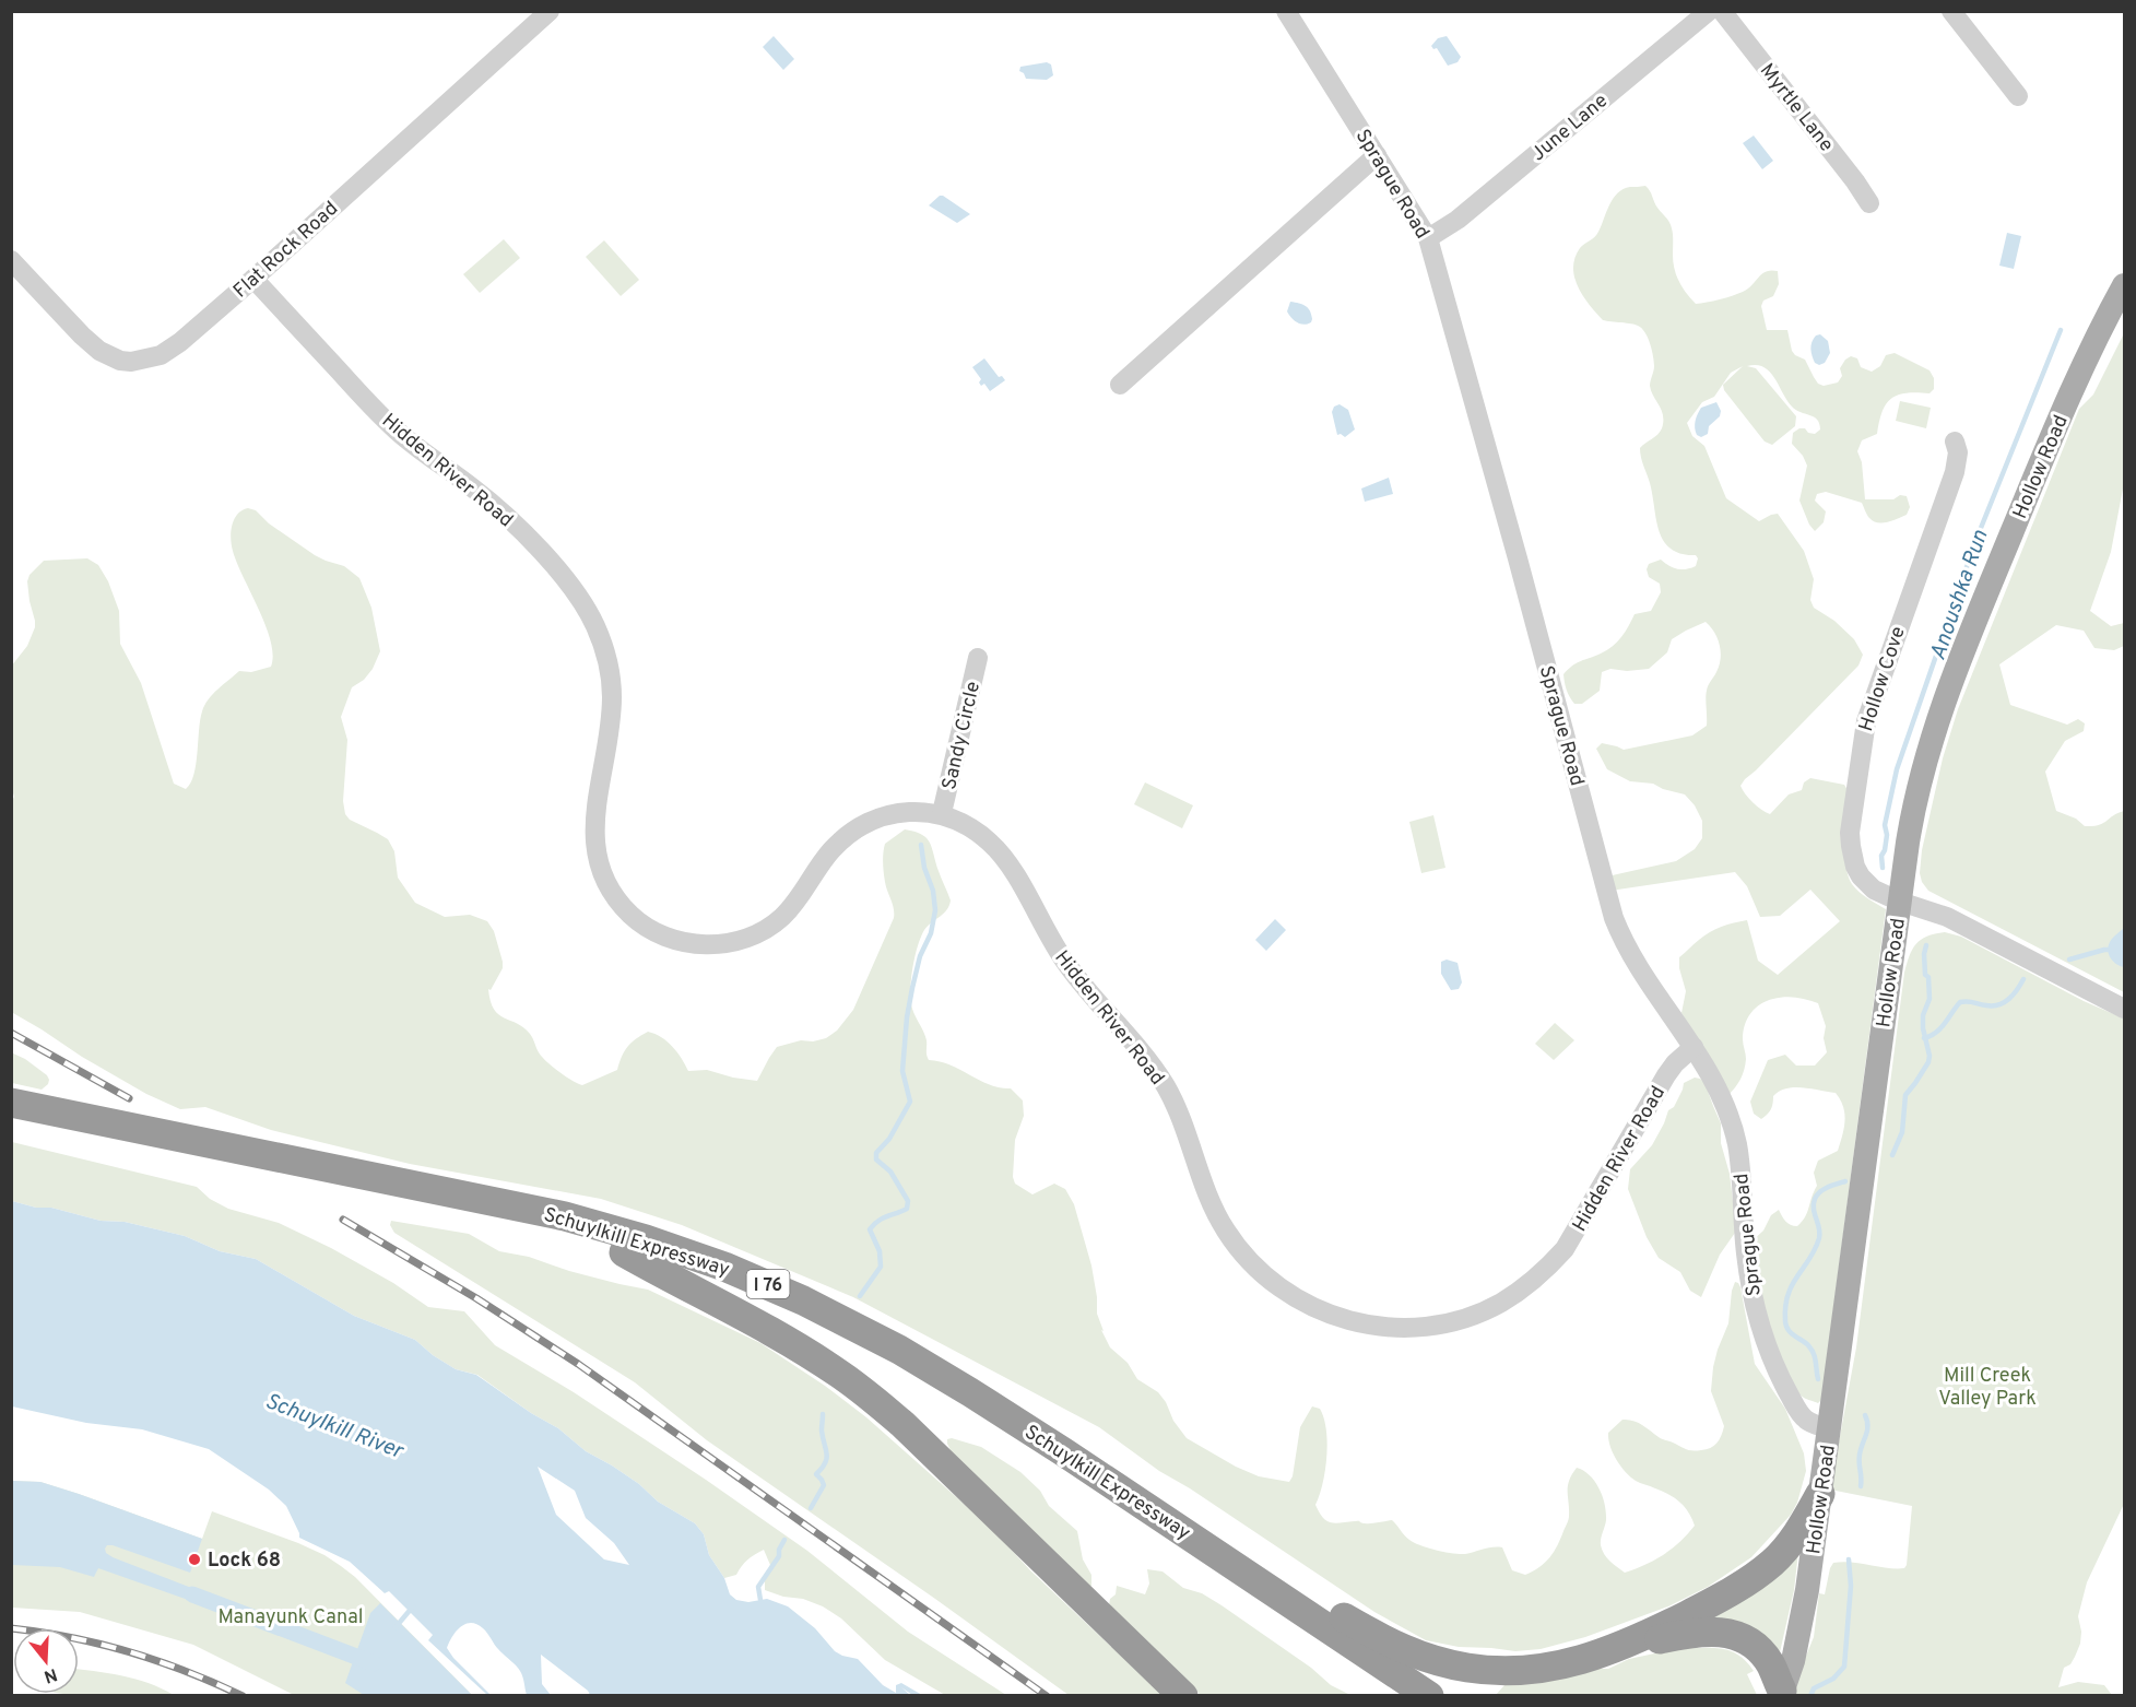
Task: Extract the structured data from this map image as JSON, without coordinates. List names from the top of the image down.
{
  "streets": {
    "highway": ["Schuylkill Expressway", "I 76"],
    "main road": ["Hollow Road"],
    "street": [
      "Myrtle Lane",
      "June Lane",
      "Sprague Road",
      "Flat Rock Road",
      "Hidden River Road",
      "Hollow Cove",
      "Sandy Circle"
    ]
  },
  "crossings": [
    ["June Lane", "Sprague Road"],
    ["Sprague Road", "Hollow Road"],
    ["Sprague Road", "Hidden River Road"],
    ["Flat Rock Road", "Hidden River Road"],
    ["Hollow Road", "Hollow Cove"],
    ["Hidden River Road", "Sandy Circle"]
  ],
  "water": ["Anoushka Run", "Schuylkill River"],
  "parks": ["Mill Creek Valley Park", "Manayunk Canal"],
  "places": ["Lock 68"],
  "north": "bottom"
}
